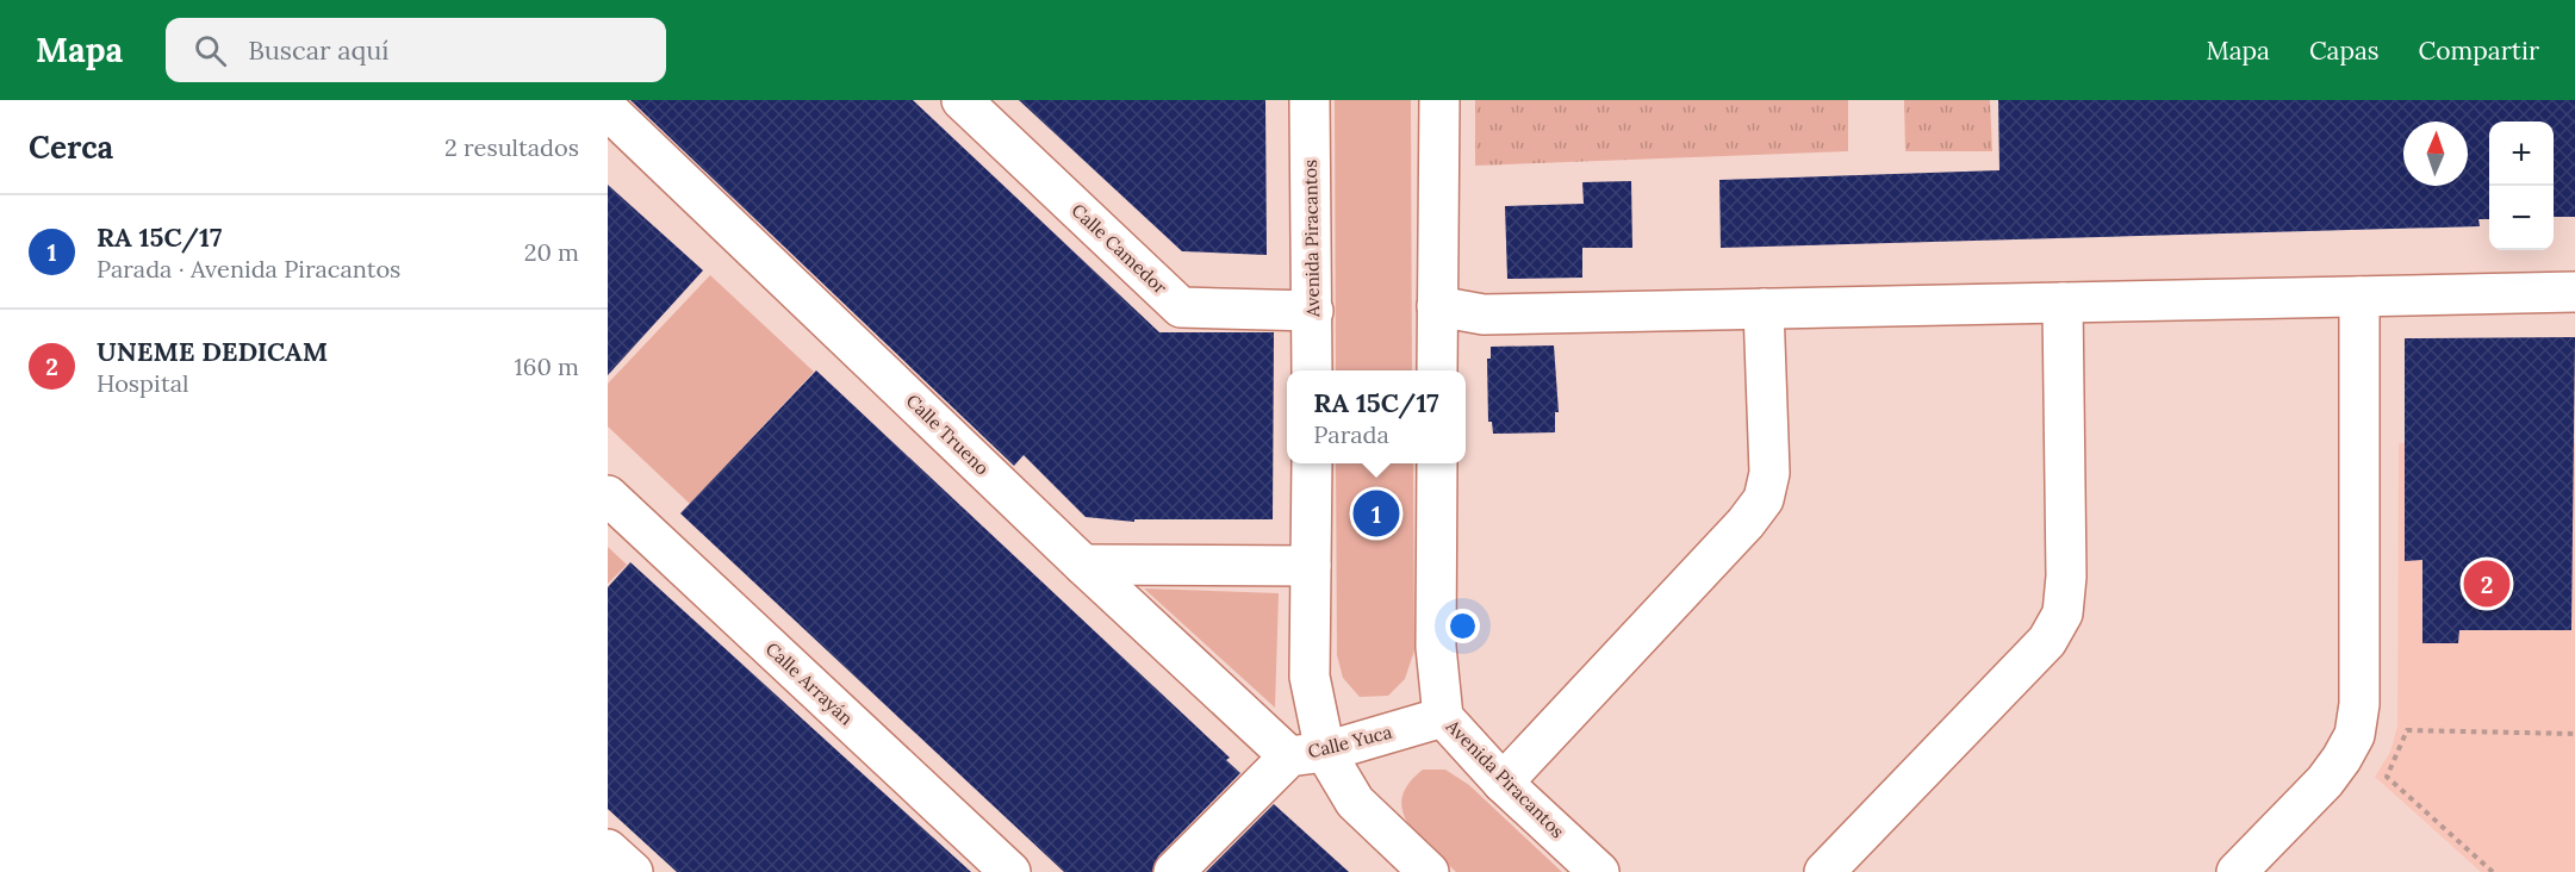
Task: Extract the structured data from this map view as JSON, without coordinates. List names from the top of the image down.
{
  "streets": {
    "street": [
      "Avenida Piracantos",
      "Calle Camedor",
      "Calle Trueno",
      "Calle Arrayán",
      "Calle Yuca"
    ]
  },
  "crossings": [
    ["Avenida Piracantos", "Calle Camedor"],
    ["Avenida Piracantos", "Calle Yuca"],
    ["Calle Trueno", "Calle Yuca"]
  ],
  "north": "top",
  "page": {
    "header": "Mapa",
    "search": "Buscar aquí",
    "nav": ["Mapa", "Capas", "Compartir"],
    "heading": ["Cerca", "2 resultados"],
    "map_buttons": ["+", "−"],
    "list": [
      {
        "mark": "1",
        "name": "RA 15C/17",
        "note": "Parada · Avenida Piracantos",
        "value": "20 m"
      },
      {
        "mark": "2",
        "name": "UNEME DEDICAM",
        "note": "Hospital",
        "value": "160 m"
      }
    ],
    "popup": ["RA 15C/17", "Parada"],
    "pins": ["1", "2"]
  }
}
